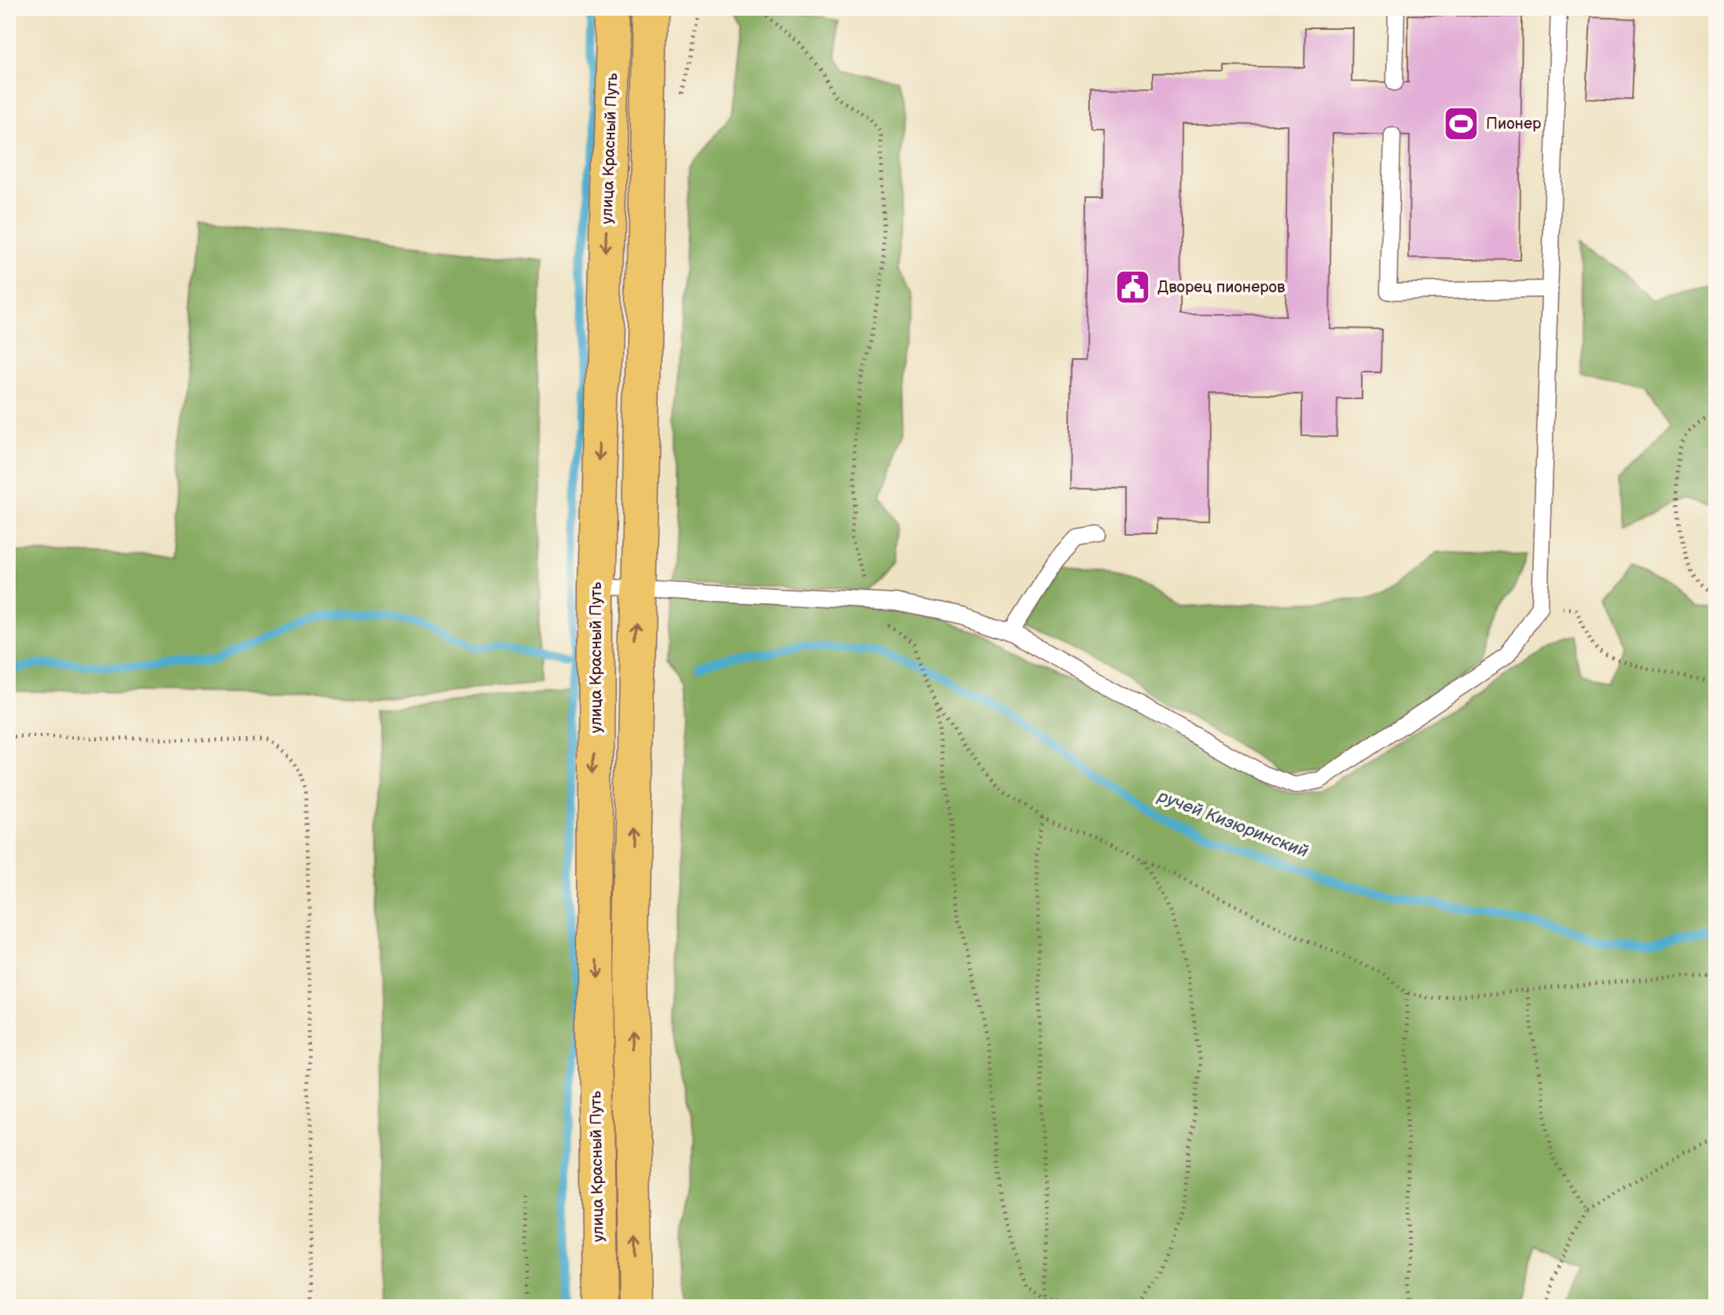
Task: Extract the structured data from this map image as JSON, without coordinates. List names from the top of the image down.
{
  "streets": {
    "main road": ["улица Красный Путь"]
  },
  "water": ["ручей Кизюринский"],
  "places": {
    "sports": ["Пионер"],
    "public building": ["Дворец пионеров"]
  }
}
